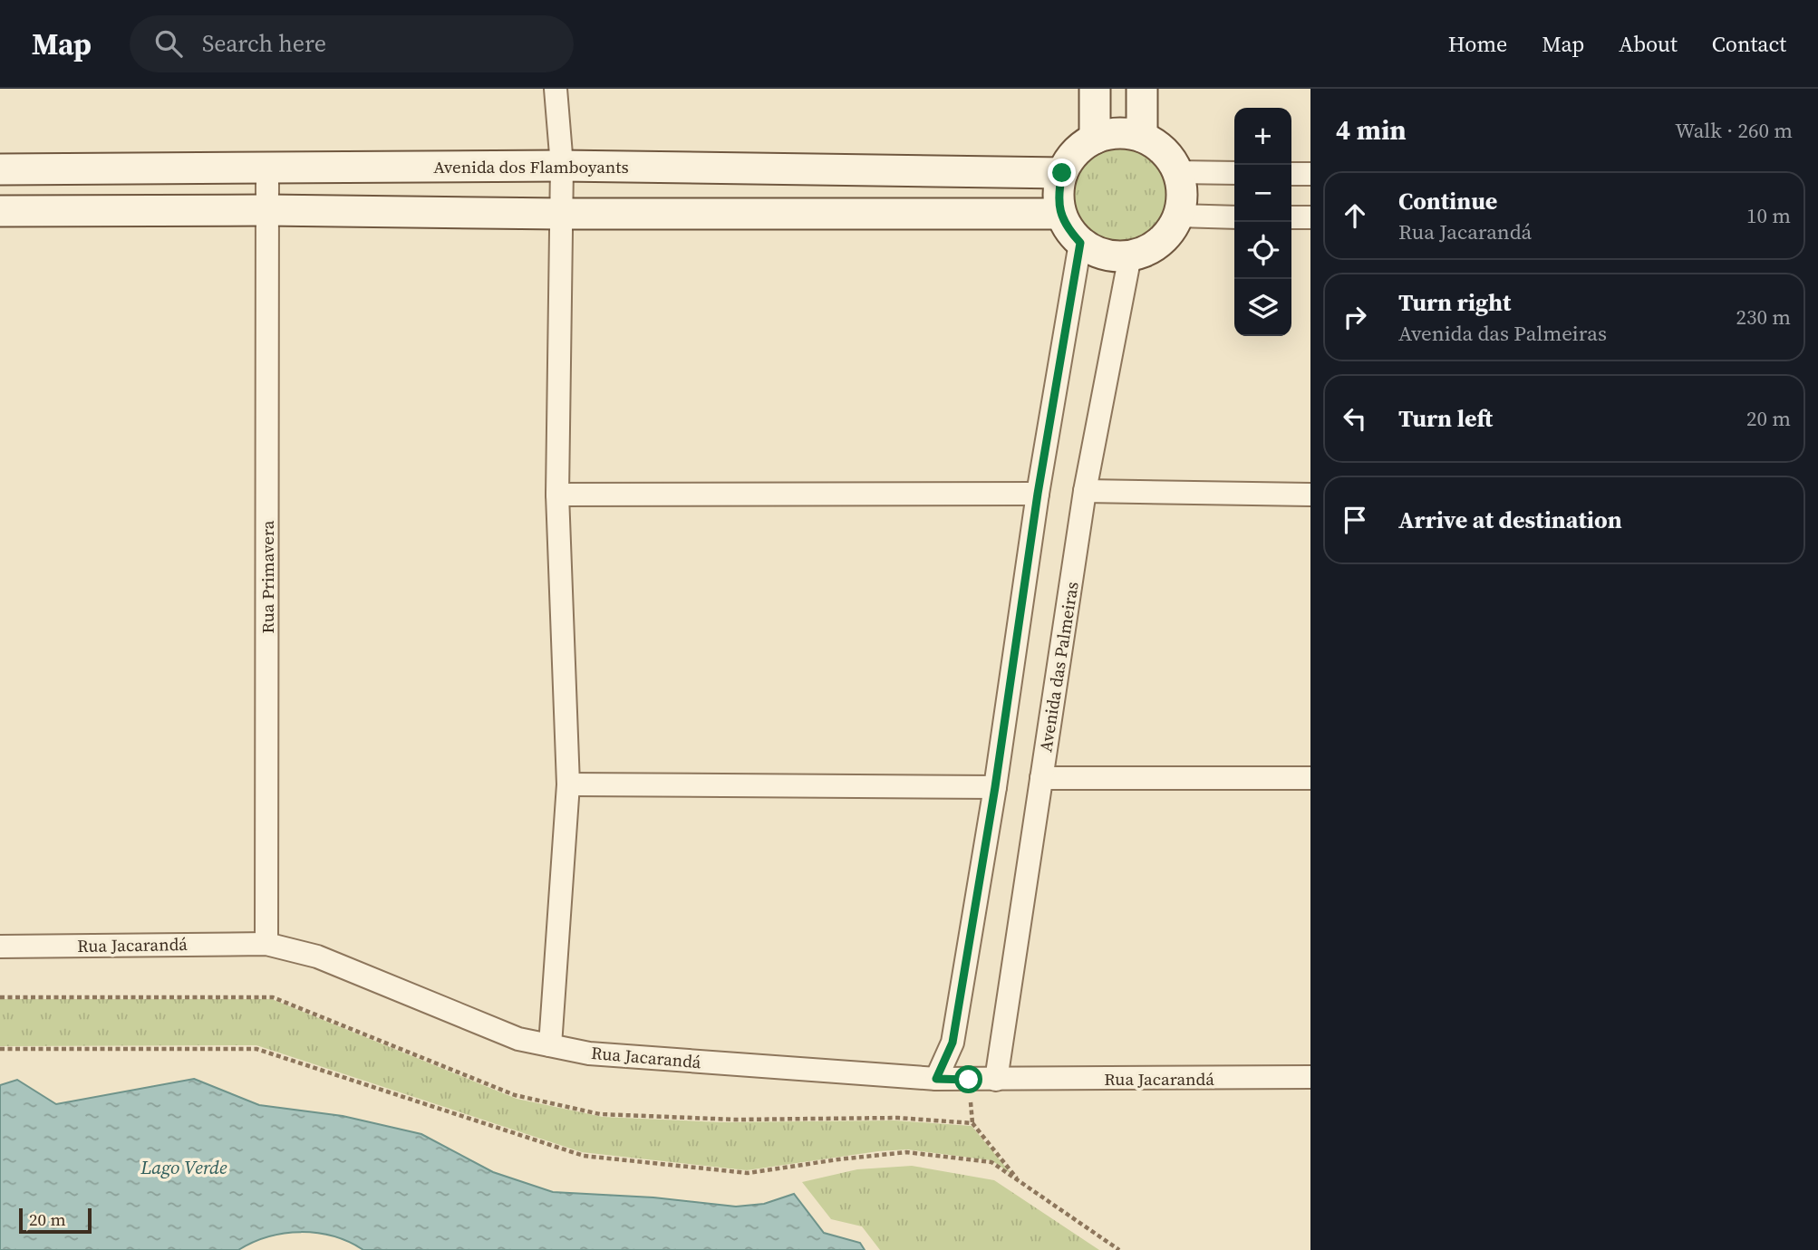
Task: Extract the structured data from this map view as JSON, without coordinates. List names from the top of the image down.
{
  "streets": {
    "street": [
      "Avenida dos Flamboyants",
      "Rua Primavera",
      "Avenida das Palmeiras",
      "Rua Jacarandá"
    ]
  },
  "crossings": [
    ["Avenida dos Flamboyants", "Rua Primavera"],
    ["Avenida dos Flamboyants", "Avenida das Palmeiras"],
    ["Rua Primavera", "Rua Jacarandá"],
    ["Avenida das Palmeiras", "Rua Jacarandá"]
  ],
  "water": ["Lago Verde"],
  "scale_bar": "20 m",
  "page": {
    "header": "Map",
    "search": "Search here",
    "nav": [
      "Home",
      "Map",
      "About",
      "Contact"
    ],
    "heading": ["4 min", "Walk · 260 m"],
    "map_buttons": ["+", "−"],
    "list": [
      ["Continue", "Rua Jacarandá", "10 m"],
      ["Turn right", "Avenida das Palmeiras", "230 m"],
      ["Turn left", "20 m"],
      "Arrive at destination"
    ],
    "scale": "20 m"
  }
}
